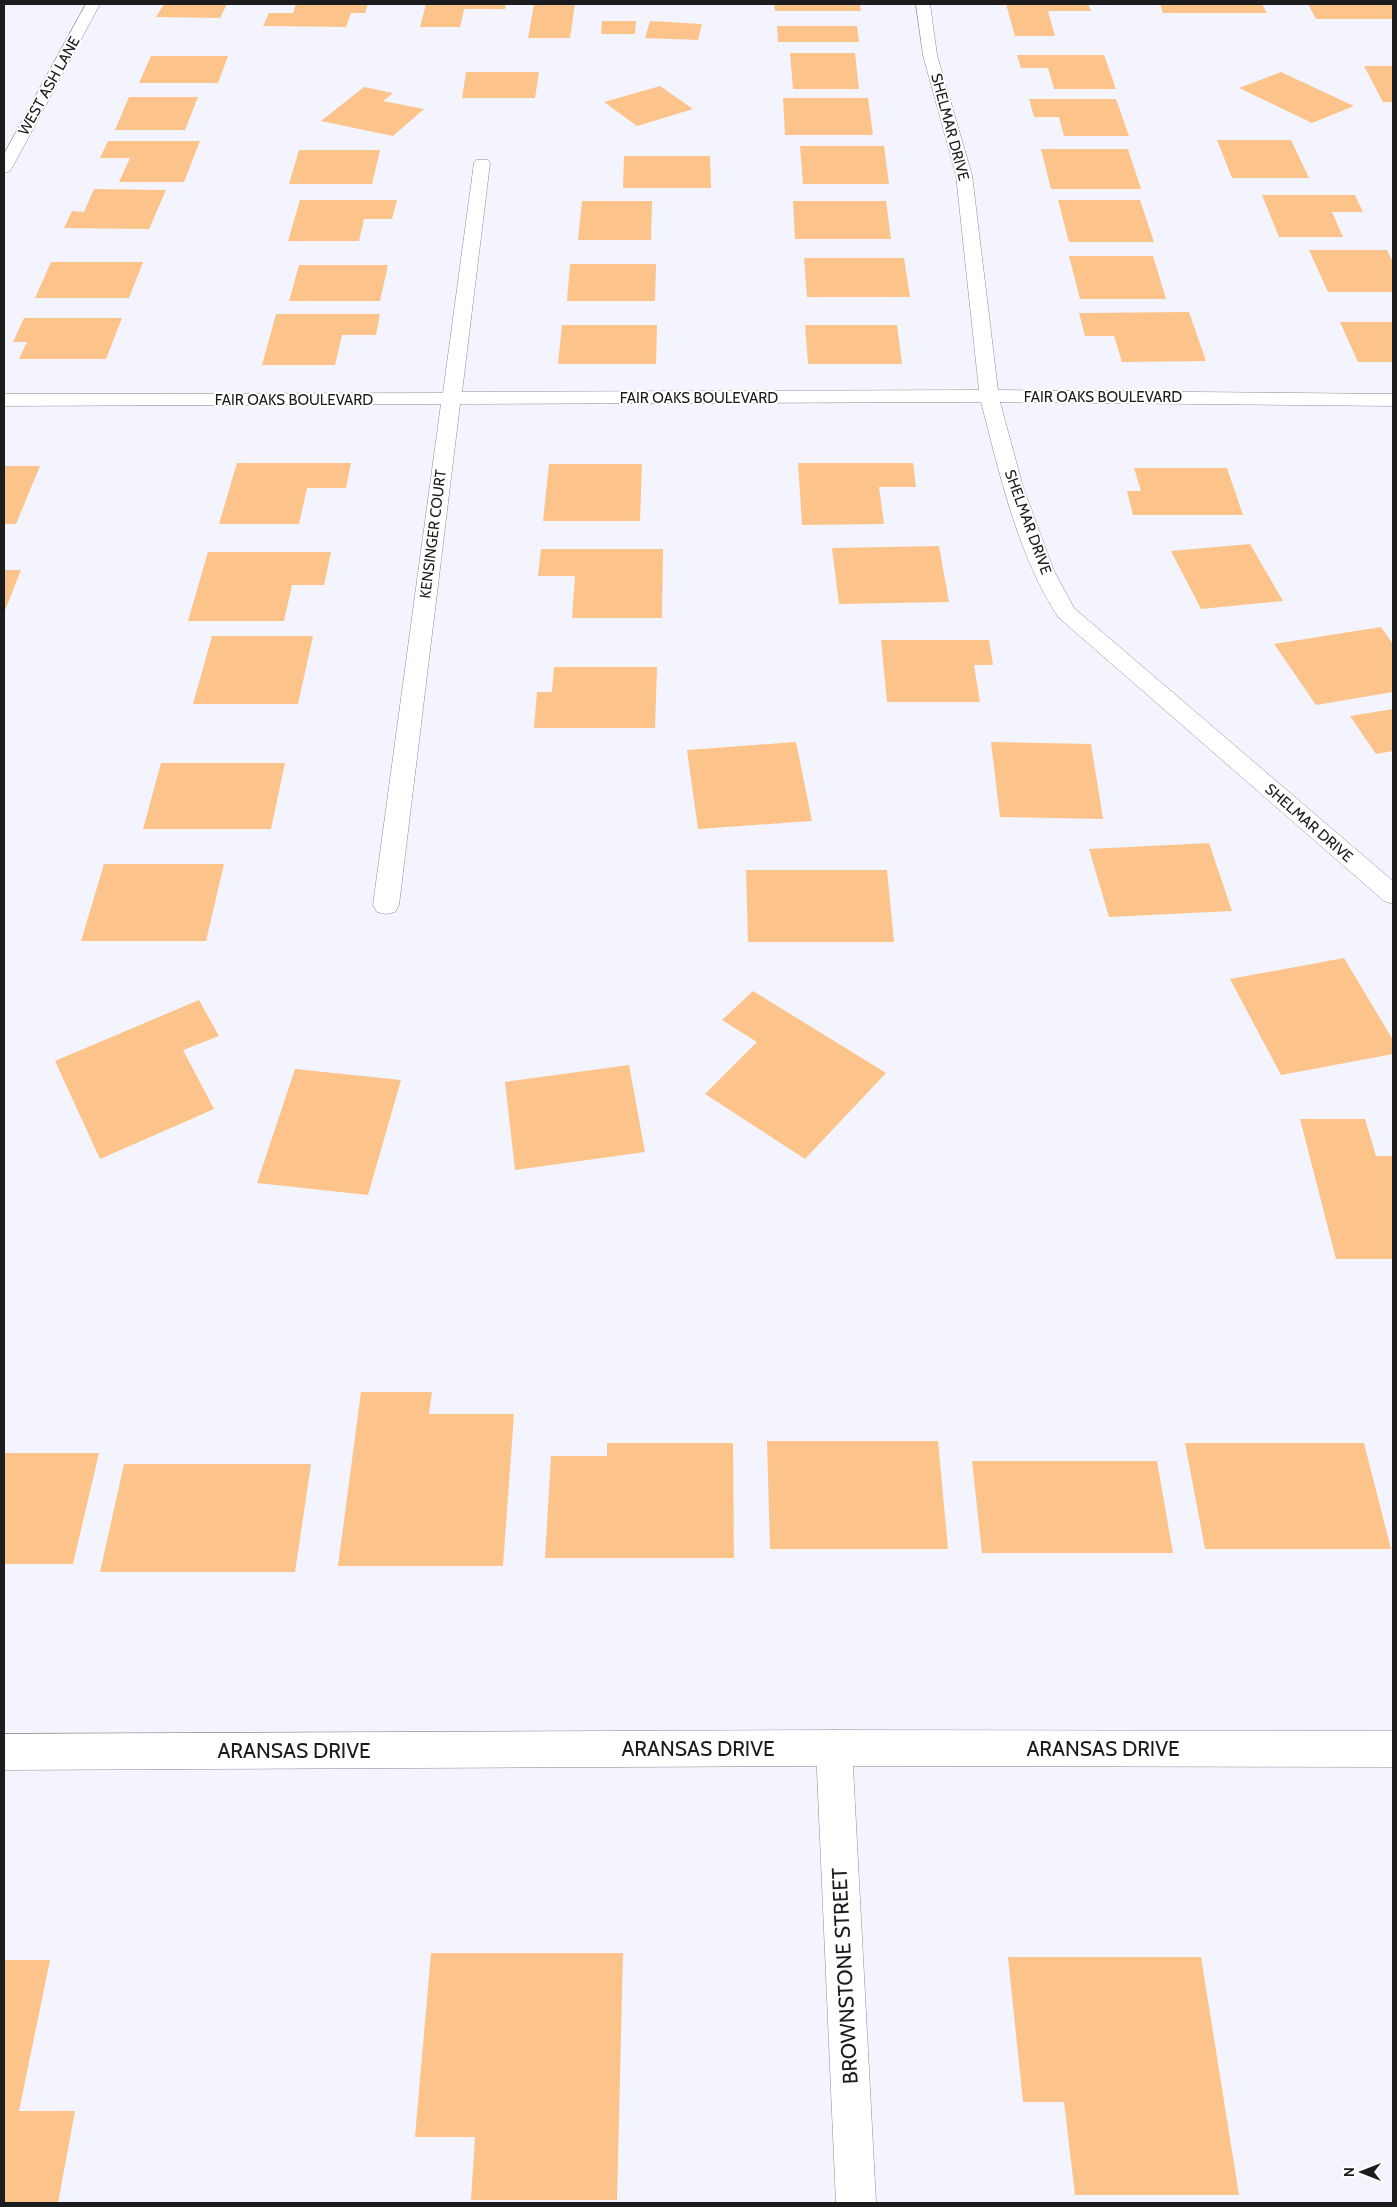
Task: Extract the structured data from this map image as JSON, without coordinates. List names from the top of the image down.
{
  "streets": {
    "street": [
      "WEST ASH LANE",
      "SHELMAR DRIVE",
      "FAIR OAKS BOULEVARD",
      "KENSINGER COURT",
      "ARANSAS DRIVE",
      "BROWNSTONE STREET"
    ]
  },
  "crossings": [
    ["SHELMAR DRIVE", "FAIR OAKS BOULEVARD"],
    ["FAIR OAKS BOULEVARD", "KENSINGER COURT"],
    ["ARANSAS DRIVE", "BROWNSTONE STREET"]
  ],
  "north": "left"
}
